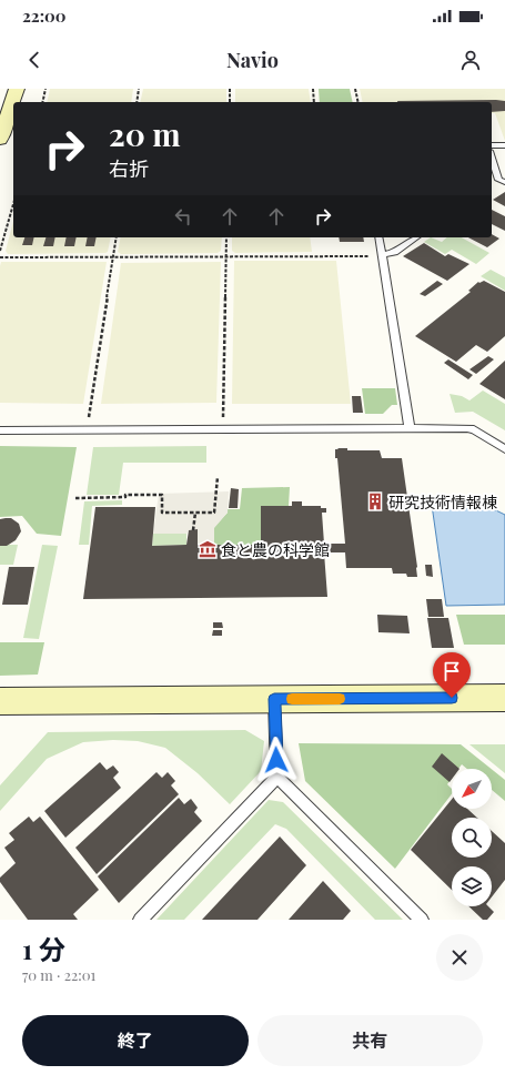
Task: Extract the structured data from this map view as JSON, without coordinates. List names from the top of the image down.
{
  "places": {
    "building": ["研究技術情報棟"],
    "museum": ["食と農の科学館"]
  },
  "north": "bottom left",
  "page": {
    "status": "22:00",
    "header": "Navio",
    "turn": ["20 m", "右折"],
    "heading": ["1 分", "70 m · 22:01"],
    "buttons": ["終了", "共有"]
  }
}
